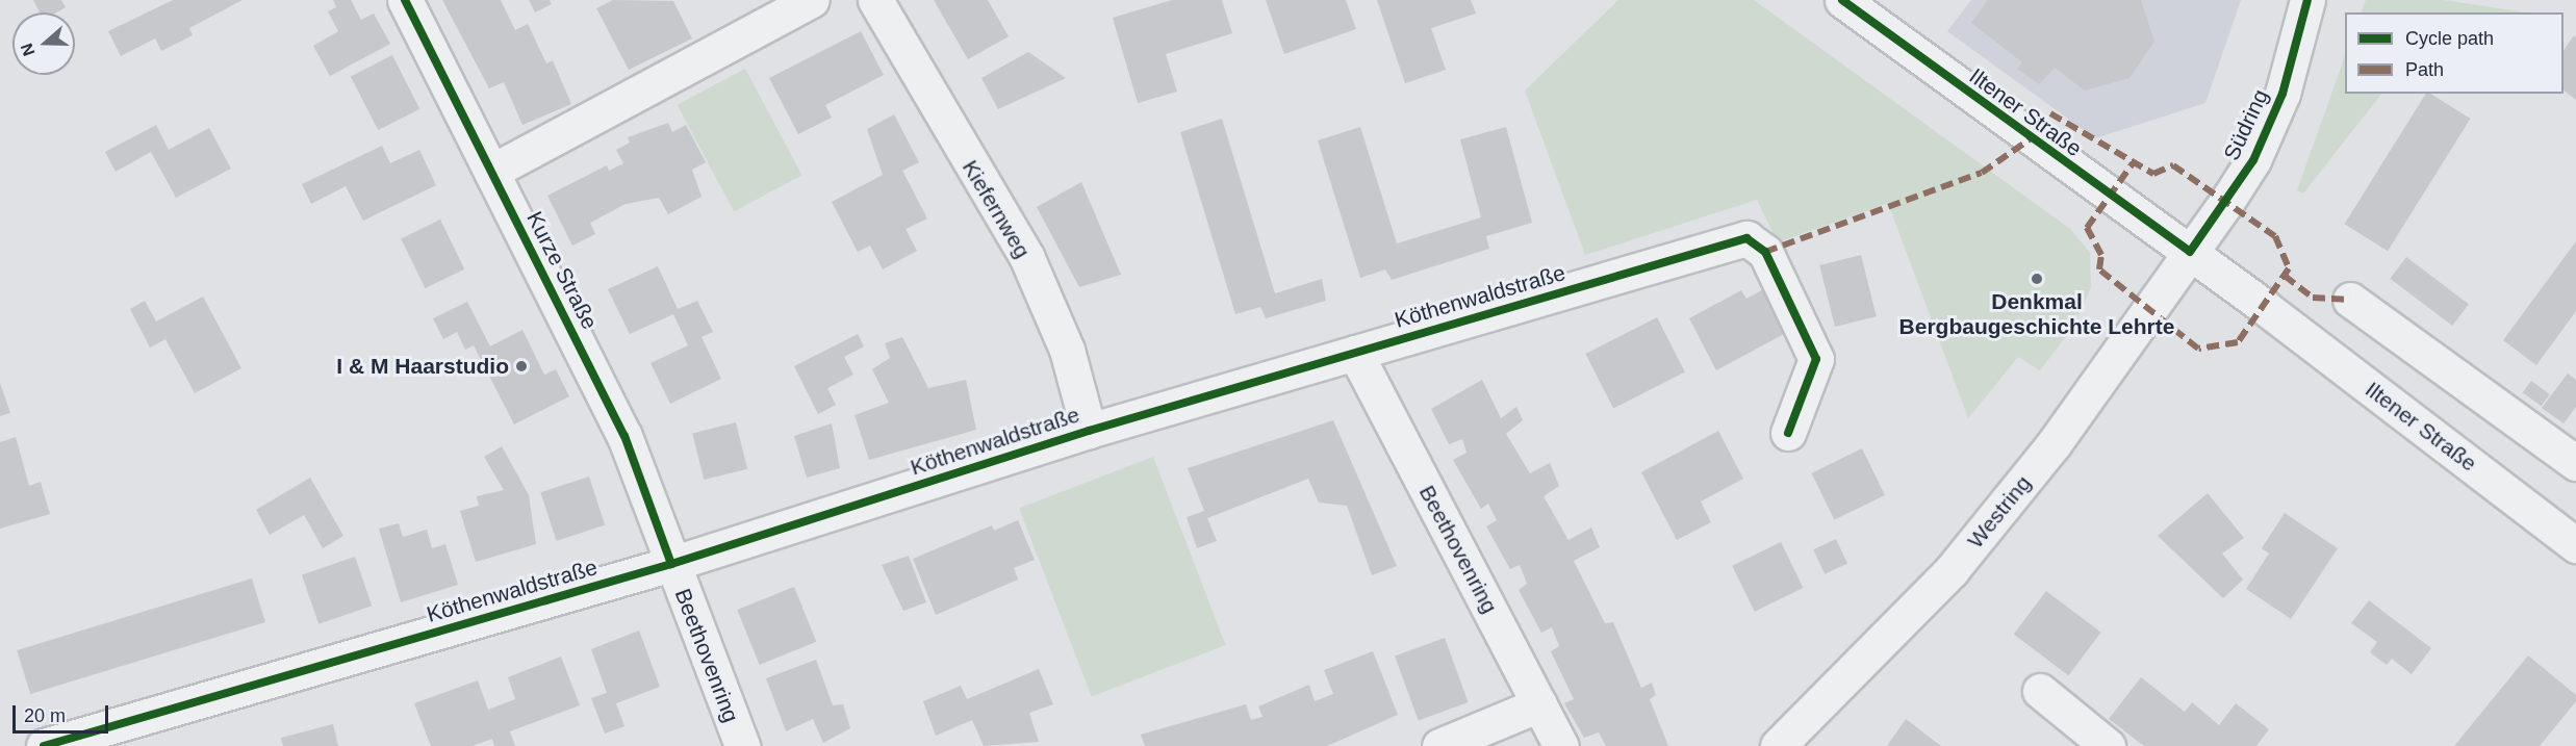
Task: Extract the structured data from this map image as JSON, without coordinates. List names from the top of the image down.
{
  "streets": {
    "street": [
      "Iltener Straße",
      "Südring",
      "Kiefernweg",
      "Kurze Straße",
      "Köthenwaldstraße",
      "Westring",
      "Beethovenring"
    ]
  },
  "crossings": [
    ["Iltener Straße", "Südring"],
    ["Iltener Straße", "Westring"],
    ["Südring", "Westring"],
    ["Kiefernweg", "Köthenwaldstraße"],
    ["Kurze Straße", "Köthenwaldstraße"],
    ["Kurze Straße", "Beethovenring"],
    ["Köthenwaldstraße", "Beethovenring"]
  ],
  "places": ["Denkmal Bergbaugeschichte Lehrte", "I & M Haarstudio"],
  "legend": ["Cycle path", "Path"],
  "scale_bar": "20 m",
  "north": "left"
}
